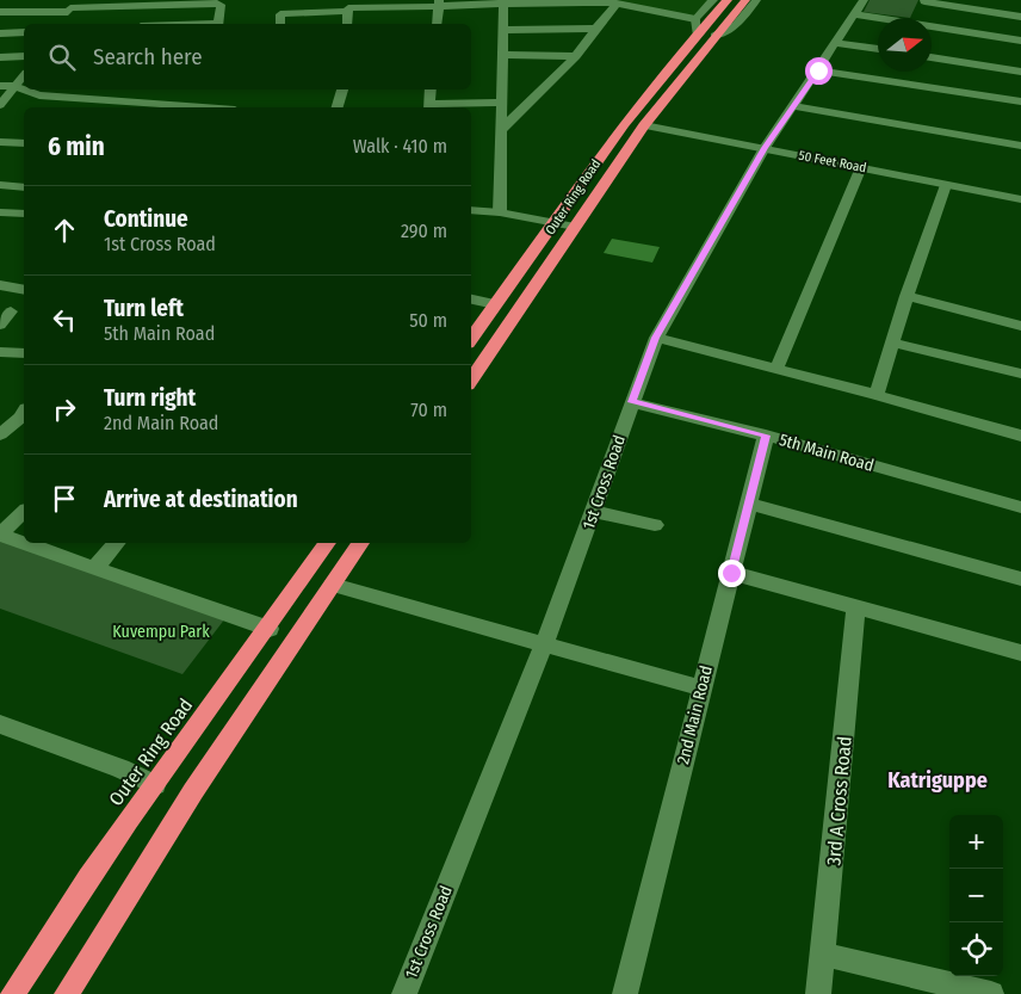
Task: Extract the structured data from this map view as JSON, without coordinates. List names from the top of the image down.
{
  "streets": {
    "highway": ["Outer Ring Road"],
    "street": [
      "50 Feet Road",
      "5th Main Road",
      "1st Cross Road",
      "2nd Main Road",
      "3rd A Cross Road"
    ]
  },
  "crossings": [
    ["50 Feet Road", "Outer Ring Road"],
    ["50 Feet Road", "1st Cross Road"],
    ["5th Main Road", "1st Cross Road"],
    ["5th Main Road", "2nd Main Road"]
  ],
  "districts": ["Katriguppe"],
  "parks": ["Kuvempu Park"],
  "north": "right",
  "page": {
    "search": "Search here",
    "heading": ["6 min", "Walk · 410 m"],
    "list": [
      ["Continue", "1st Cross Road", "290 m"],
      ["Turn left", "5th Main Road", "50 m"],
      ["Turn right", "2nd Main Road", "70 m"],
      "Arrive at destination"
    ],
    "map_buttons": ["+", "−"]
  }
}
